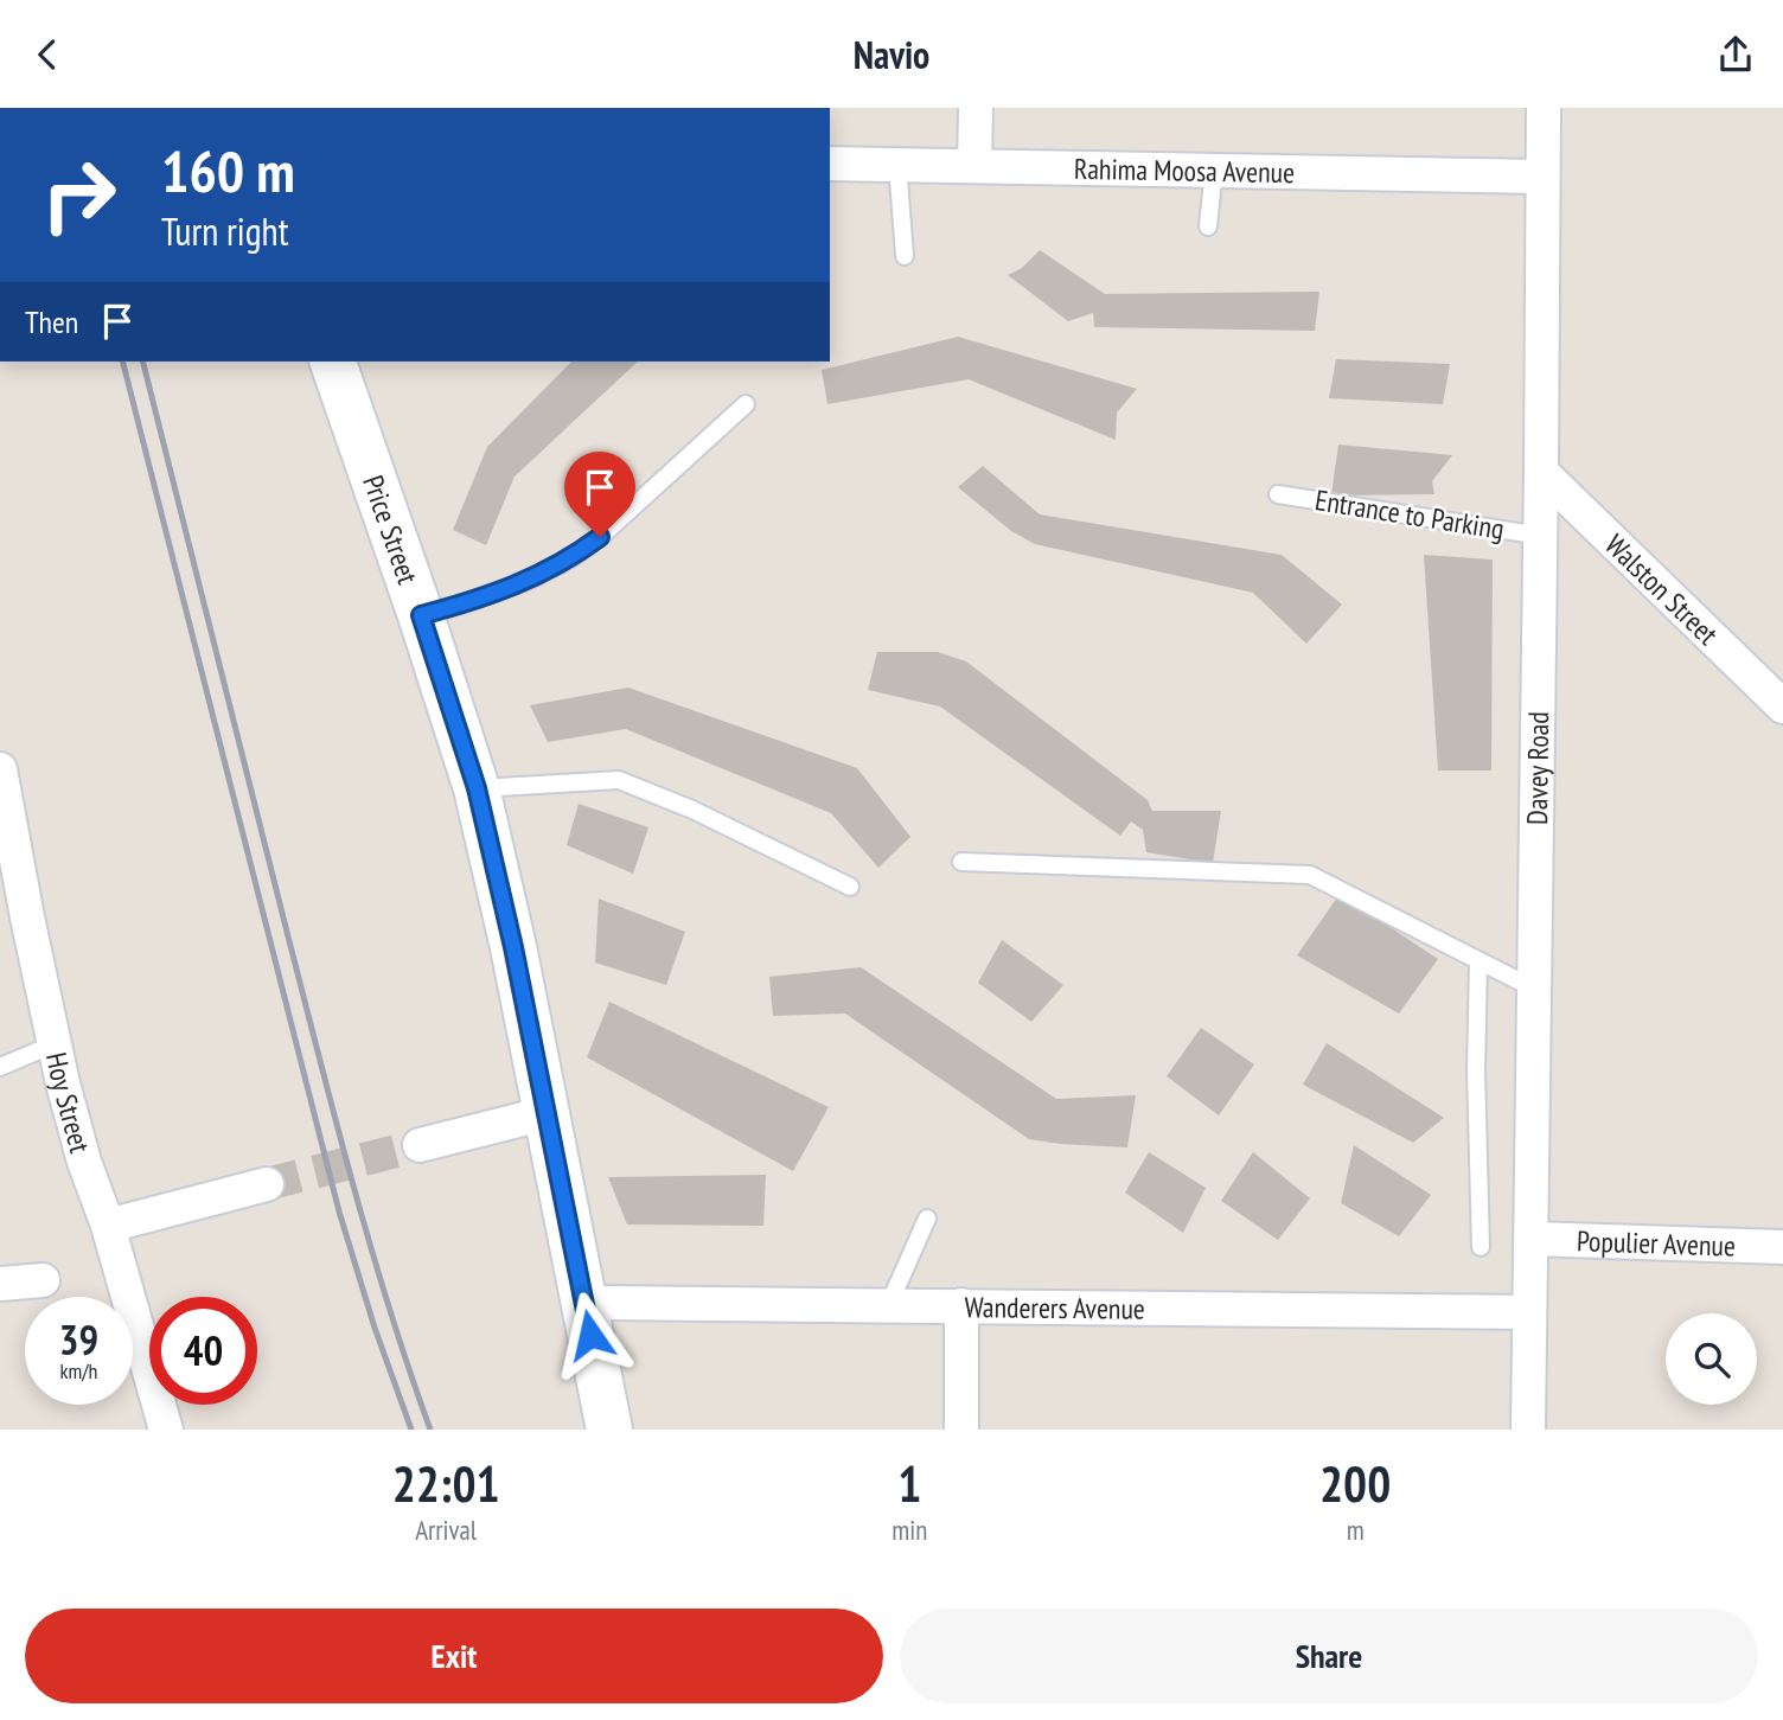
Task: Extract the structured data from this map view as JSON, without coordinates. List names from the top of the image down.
{
  "streets": {
    "street": [
      "Rahima Moosa Avenue",
      "Price Street",
      "Walston Street",
      "Davey Road",
      "Hoy Street",
      "Populier Avenue",
      "Wanderers Avenue"
    ],
    "lane": ["Entrance to Parking"]
  },
  "crossings": [
    ["Rahima Moosa Avenue", "Davey Road"],
    ["Entrance to Parking", "Davey Road"],
    ["Price Street", "Wanderers Avenue"],
    ["Walston Street", "Davey Road"],
    ["Davey Road", "Populier Avenue"],
    ["Davey Road", "Wanderers Avenue"]
  ],
  "page": {
    "header": "Navio",
    "turn": ["160 m", "Turn right"],
    "then": "Then",
    "speed": "39 km/h",
    "limit": "40",
    "eta": [
      "22:01",
      "Arrival",
      "1",
      "min",
      "200",
      "m"
    ],
    "buttons": ["Exit", "Share"]
  }
}
